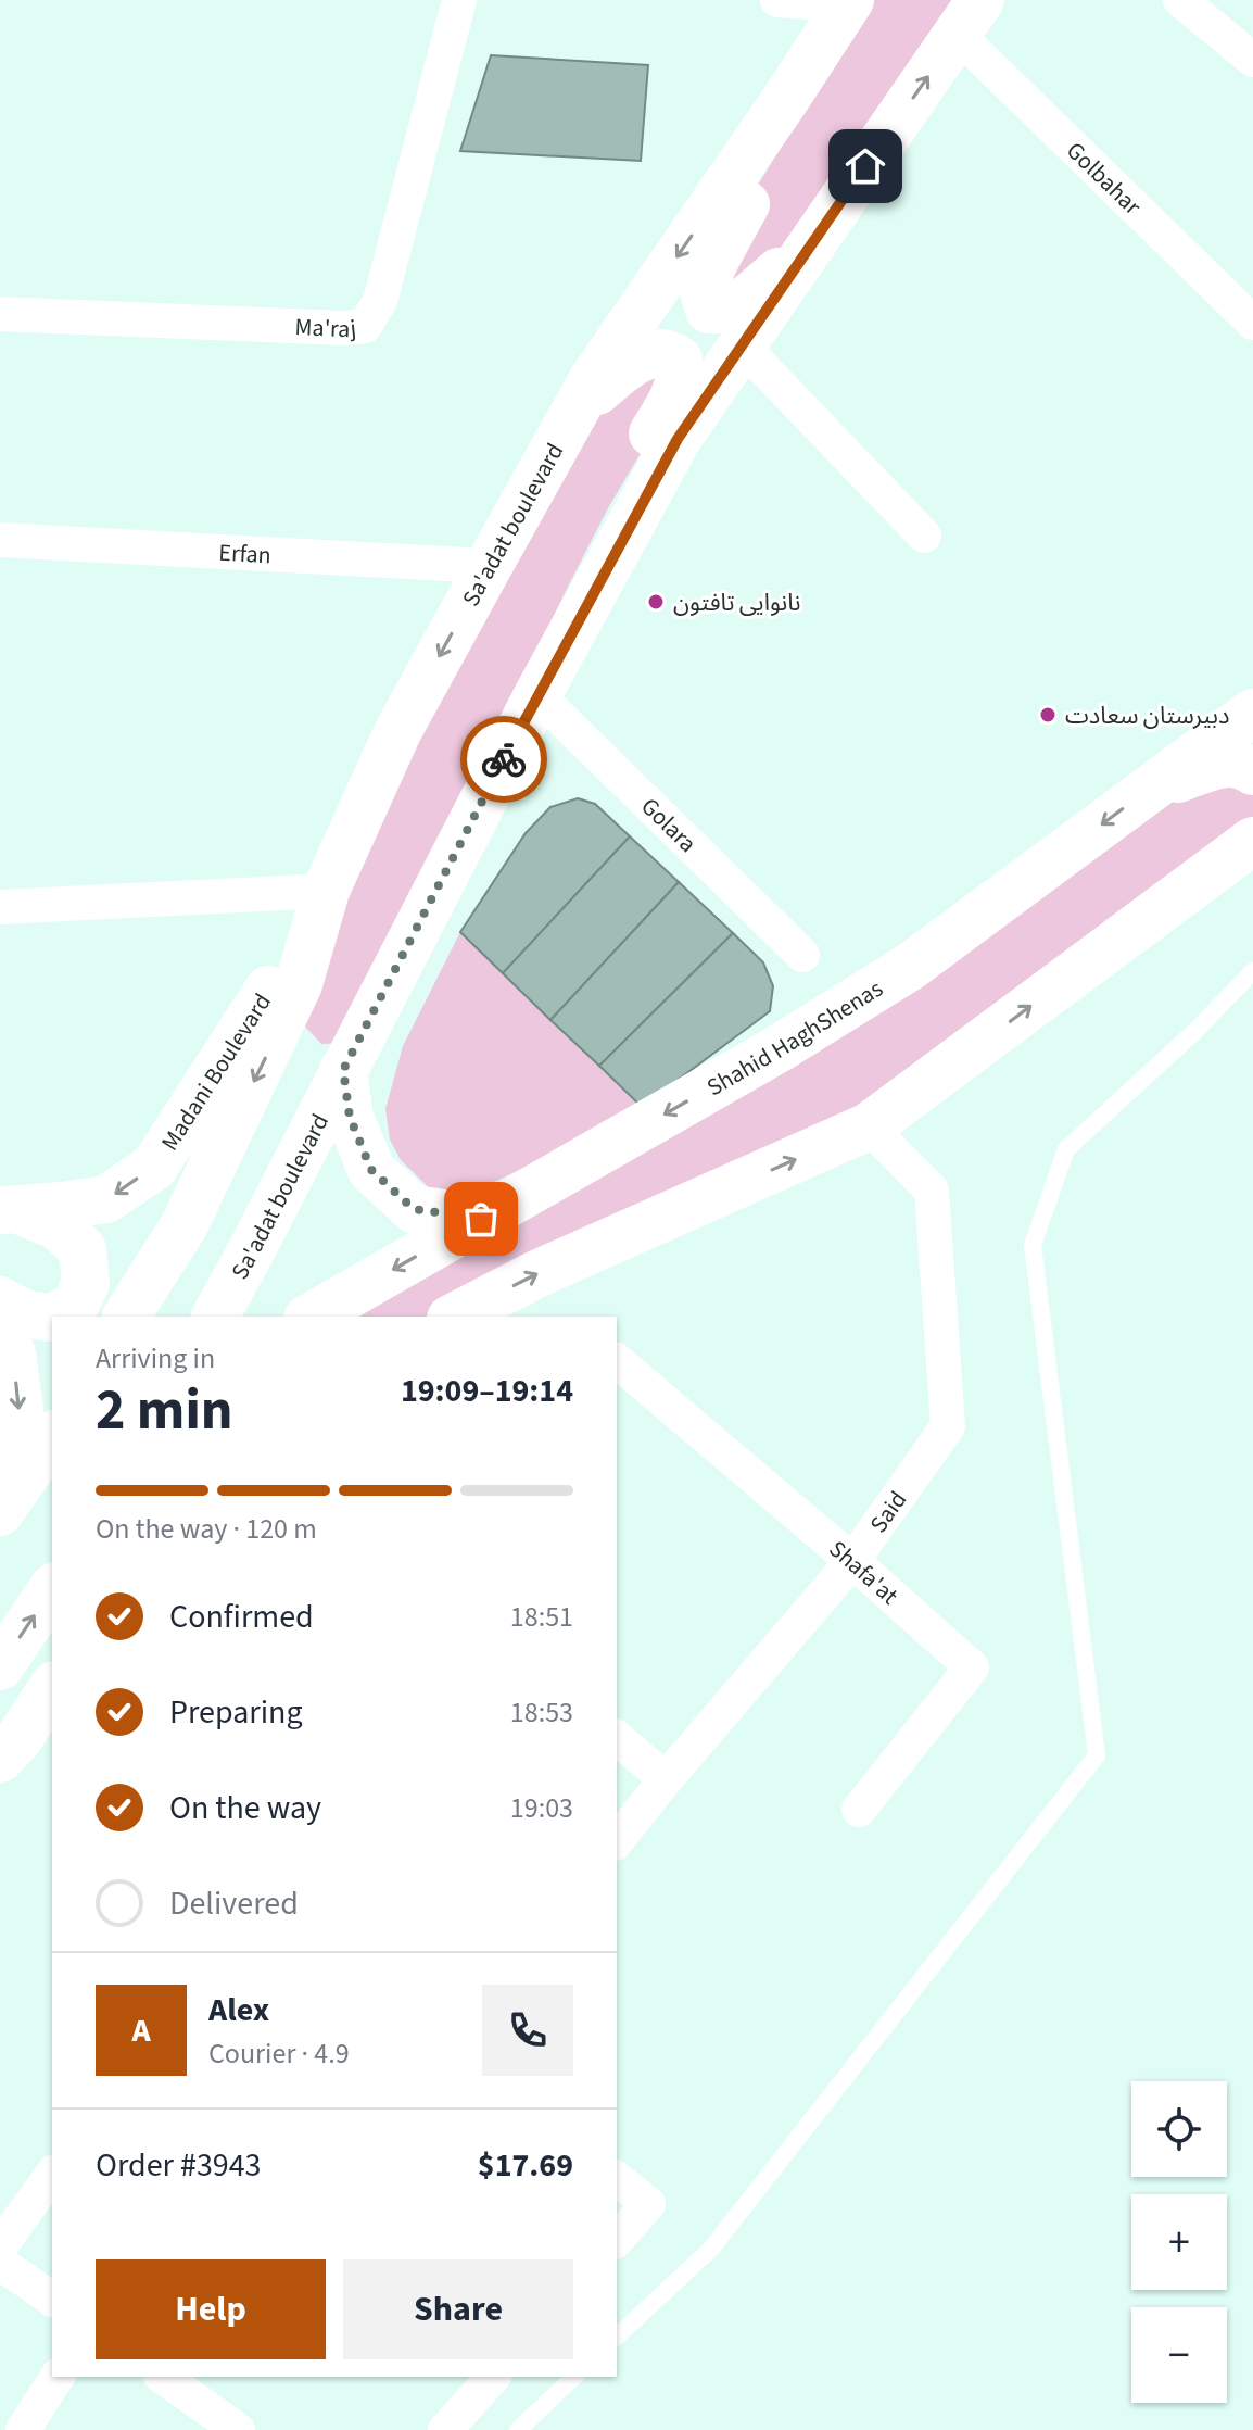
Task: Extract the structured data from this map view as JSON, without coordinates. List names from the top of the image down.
{
  "streets": {
    "main road": ["Sa'adat boulevard", "Shahid HaghShenas", "Madani Boulevard"],
    "street": [
      "Golbahar",
      "Ma'raj",
      "Erfan",
      "Golara",
      "Said",
      "Shafa'at"
    ]
  },
  "crossings": [
    ["Golbahar", "Sa'adat boulevard"],
    ["Sa'adat boulevard", "Erfan"],
    ["Sa'adat boulevard", "Golara"],
    ["Sa'adat boulevard", "Madani Boulevard"],
    ["Said", "Shafa'at"]
  ],
  "places": ["نانوایی تافتون", "دبیرستان سعادت"],
  "page": {
    "heading": ["2 min", "Arriving in", "19:09–19:14"],
    "panel": [
      "Alex",
      "Courier · 4.9",
      "Order #3943",
      "$17.69"
    ],
    "bar": "On the way · 120 m",
    "list": [
      ["Confirmed", "18:51"],
      ["Preparing", "18:53"],
      ["On the way", "19:03"],
      "Delivered"
    ],
    "round": "A",
    "map_buttons": ["+", "−"],
    "buttons": ["Help", "Share"]
  }
}
